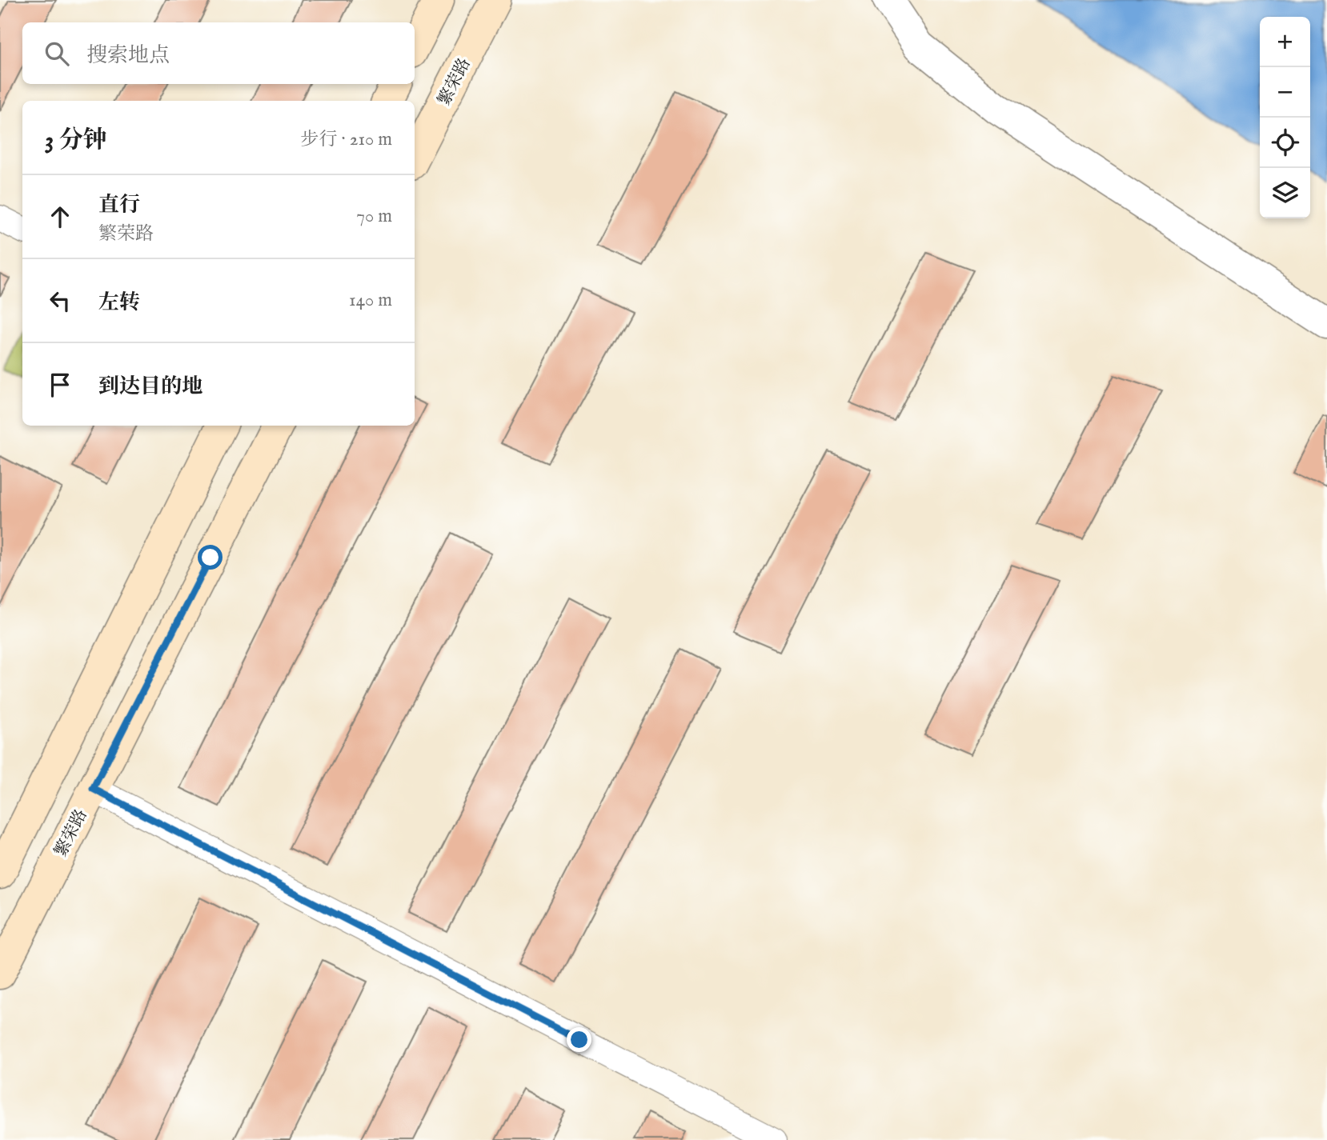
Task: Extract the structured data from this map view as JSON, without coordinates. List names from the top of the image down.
{
  "streets": {
    "main road": ["繁荣路"]
  },
  "page": {
    "map_buttons": ["+", "−"],
    "search": "搜索地点",
    "heading": ["3 分钟", "步行 · 210 m"],
    "list": [
      ["直行", "繁荣路", "70 m"],
      ["左转", "140 m"],
      "到达目的地"
    ]
  }
}
